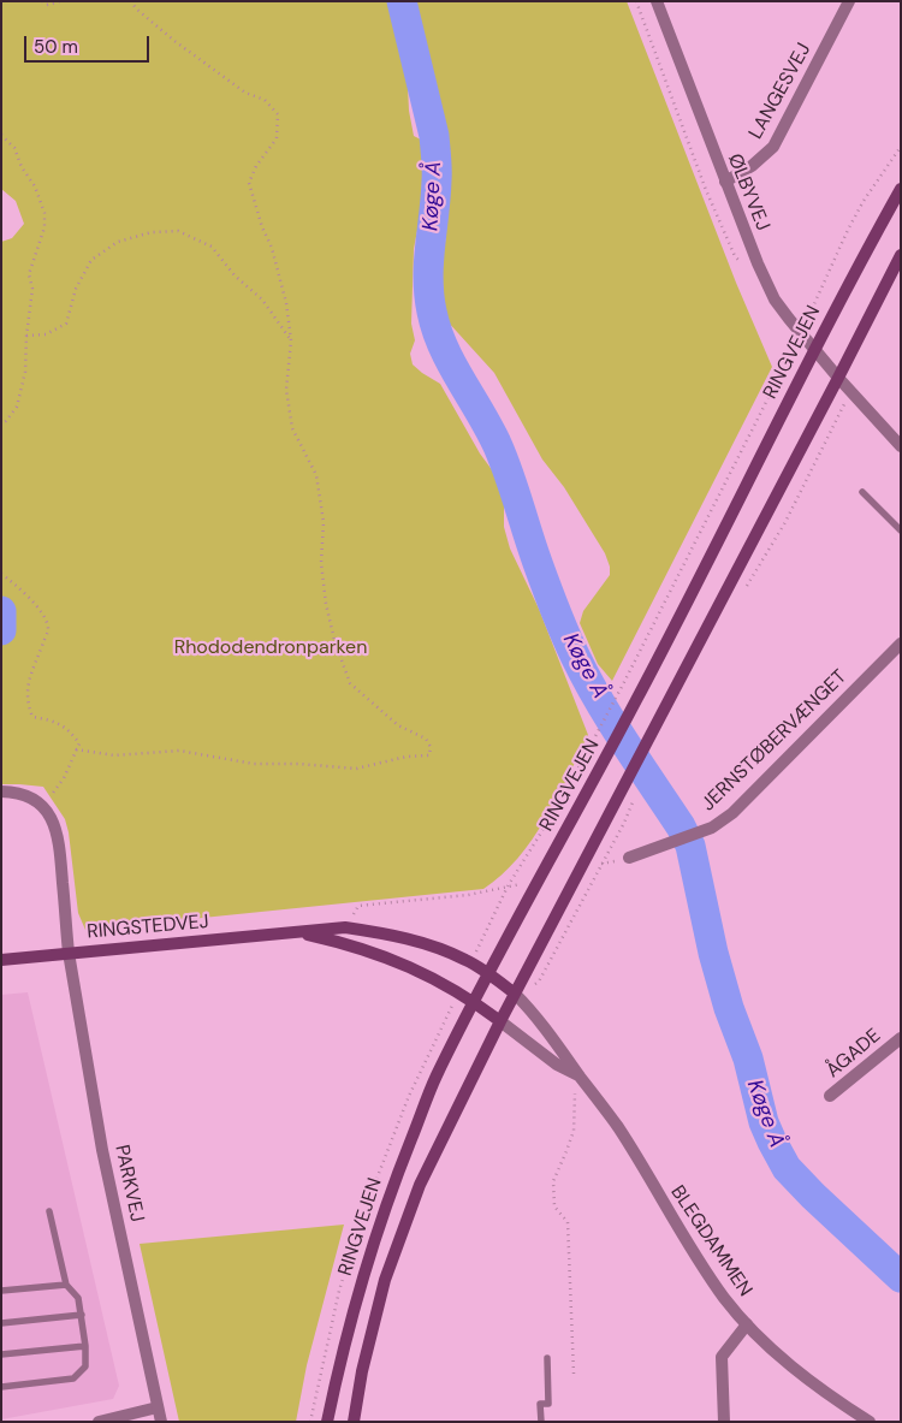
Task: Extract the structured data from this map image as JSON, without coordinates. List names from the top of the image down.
{
  "streets": {
    "main road": ["RINGVEJEN", "RINGSTEDVEJ"],
    "street": [
      "LANGESVEJ",
      "ØLBYVEJ",
      "JERNSTØBERVÆNGET",
      "ÅGADE",
      "PARKVEJ",
      "BLEGDAMMEN"
    ]
  },
  "crossings": [
    ["LANGESVEJ", "ØLBYVEJ"],
    ["ØLBYVEJ", "RINGVEJEN"],
    ["RINGVEJEN", "RINGSTEDVEJ"],
    ["RINGVEJEN", "BLEGDAMMEN"],
    ["RINGSTEDVEJ", "PARKVEJ"],
    ["RINGSTEDVEJ", "BLEGDAMMEN"]
  ],
  "water": ["Køge Å"],
  "parks": ["Rhododendronparken"],
  "scale_bar": "50 m"
}
